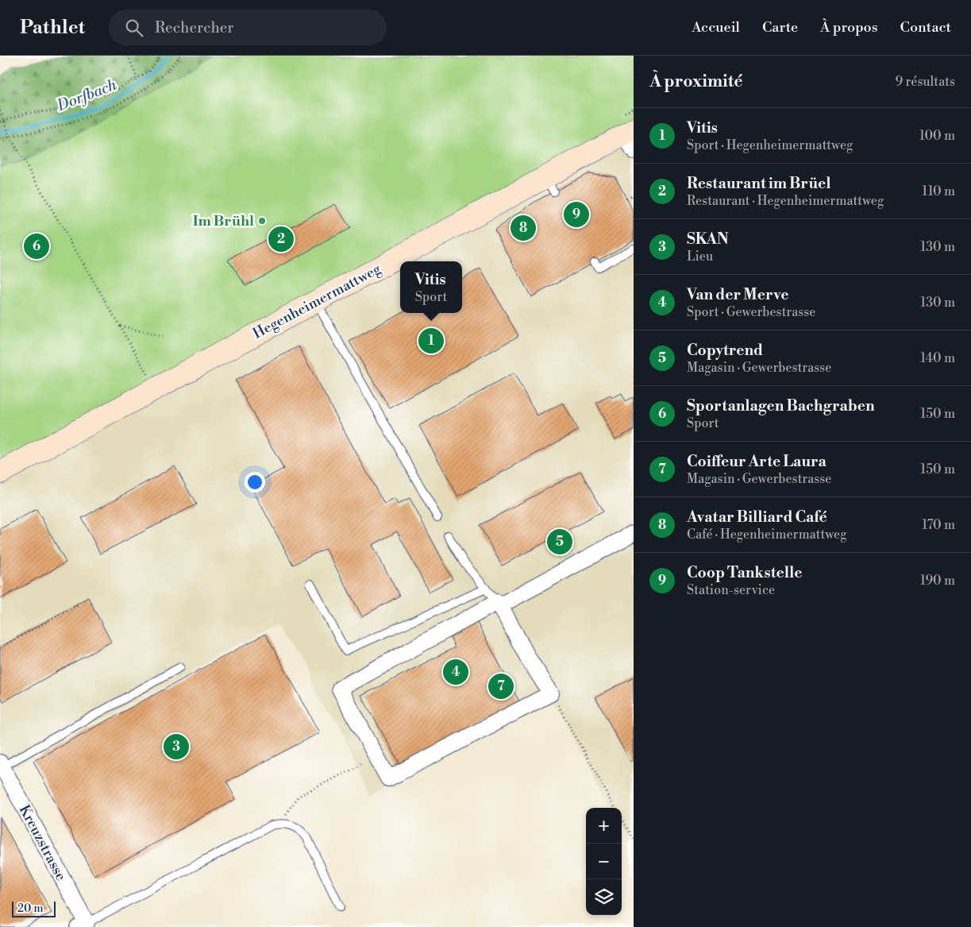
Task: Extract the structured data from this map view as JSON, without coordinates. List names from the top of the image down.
{
  "streets": {
    "street": ["Hegenheimermattweg", "Kreuzstrasse"]
  },
  "water": ["Dorfbach"],
  "places": ["Im Brühl"],
  "scale_bar": "20 m",
  "page": {
    "header": "Pathlet",
    "search": "Rechercher",
    "nav": [
      "Accueil",
      "Carte",
      "À propos",
      "Contact"
    ],
    "heading": ["À proximité", "9 résultats"],
    "list": [
      {
        "mark": "1",
        "name": "Vitis",
        "note": "Sport · Hegenheimermattweg",
        "value": "100 m"
      },
      {
        "mark": "2",
        "name": "Restaurant im Brüel",
        "note": "Restaurant · Hegenheimermattweg",
        "value": "110 m"
      },
      {
        "mark": "3",
        "name": "SKAN",
        "note": "Lieu",
        "value": "130 m"
      },
      {
        "mark": "4",
        "name": "Van der Merve",
        "note": "Sport · Gewerbestrasse",
        "value": "130 m"
      },
      {
        "mark": "5",
        "name": "Copytrend",
        "note": "Magasin · Gewerbestrasse",
        "value": "140 m"
      },
      {
        "mark": "6",
        "name": "Sportanlagen Bachgraben",
        "note": "Sport",
        "value": "150 m"
      },
      {
        "mark": "7",
        "name": "Coiffeur Arte Laura",
        "note": "Magasin · Gewerbestrasse",
        "value": "150 m"
      },
      {
        "mark": "8",
        "name": "Avatar Billiard Café",
        "note": "Café · Hegenheimermattweg",
        "value": "170 m"
      },
      {
        "mark": "9",
        "name": "Coop Tankstelle",
        "note": "Station-service",
        "value": "190 m"
      }
    ],
    "pins": [
      "9",
      "8",
      "2",
      "6",
      "1",
      "5",
      "4",
      "7",
      "3"
    ],
    "popup": ["Vitis", "Sport"],
    "map_buttons": ["+", "−"],
    "scale": "20 m"
  }
}
